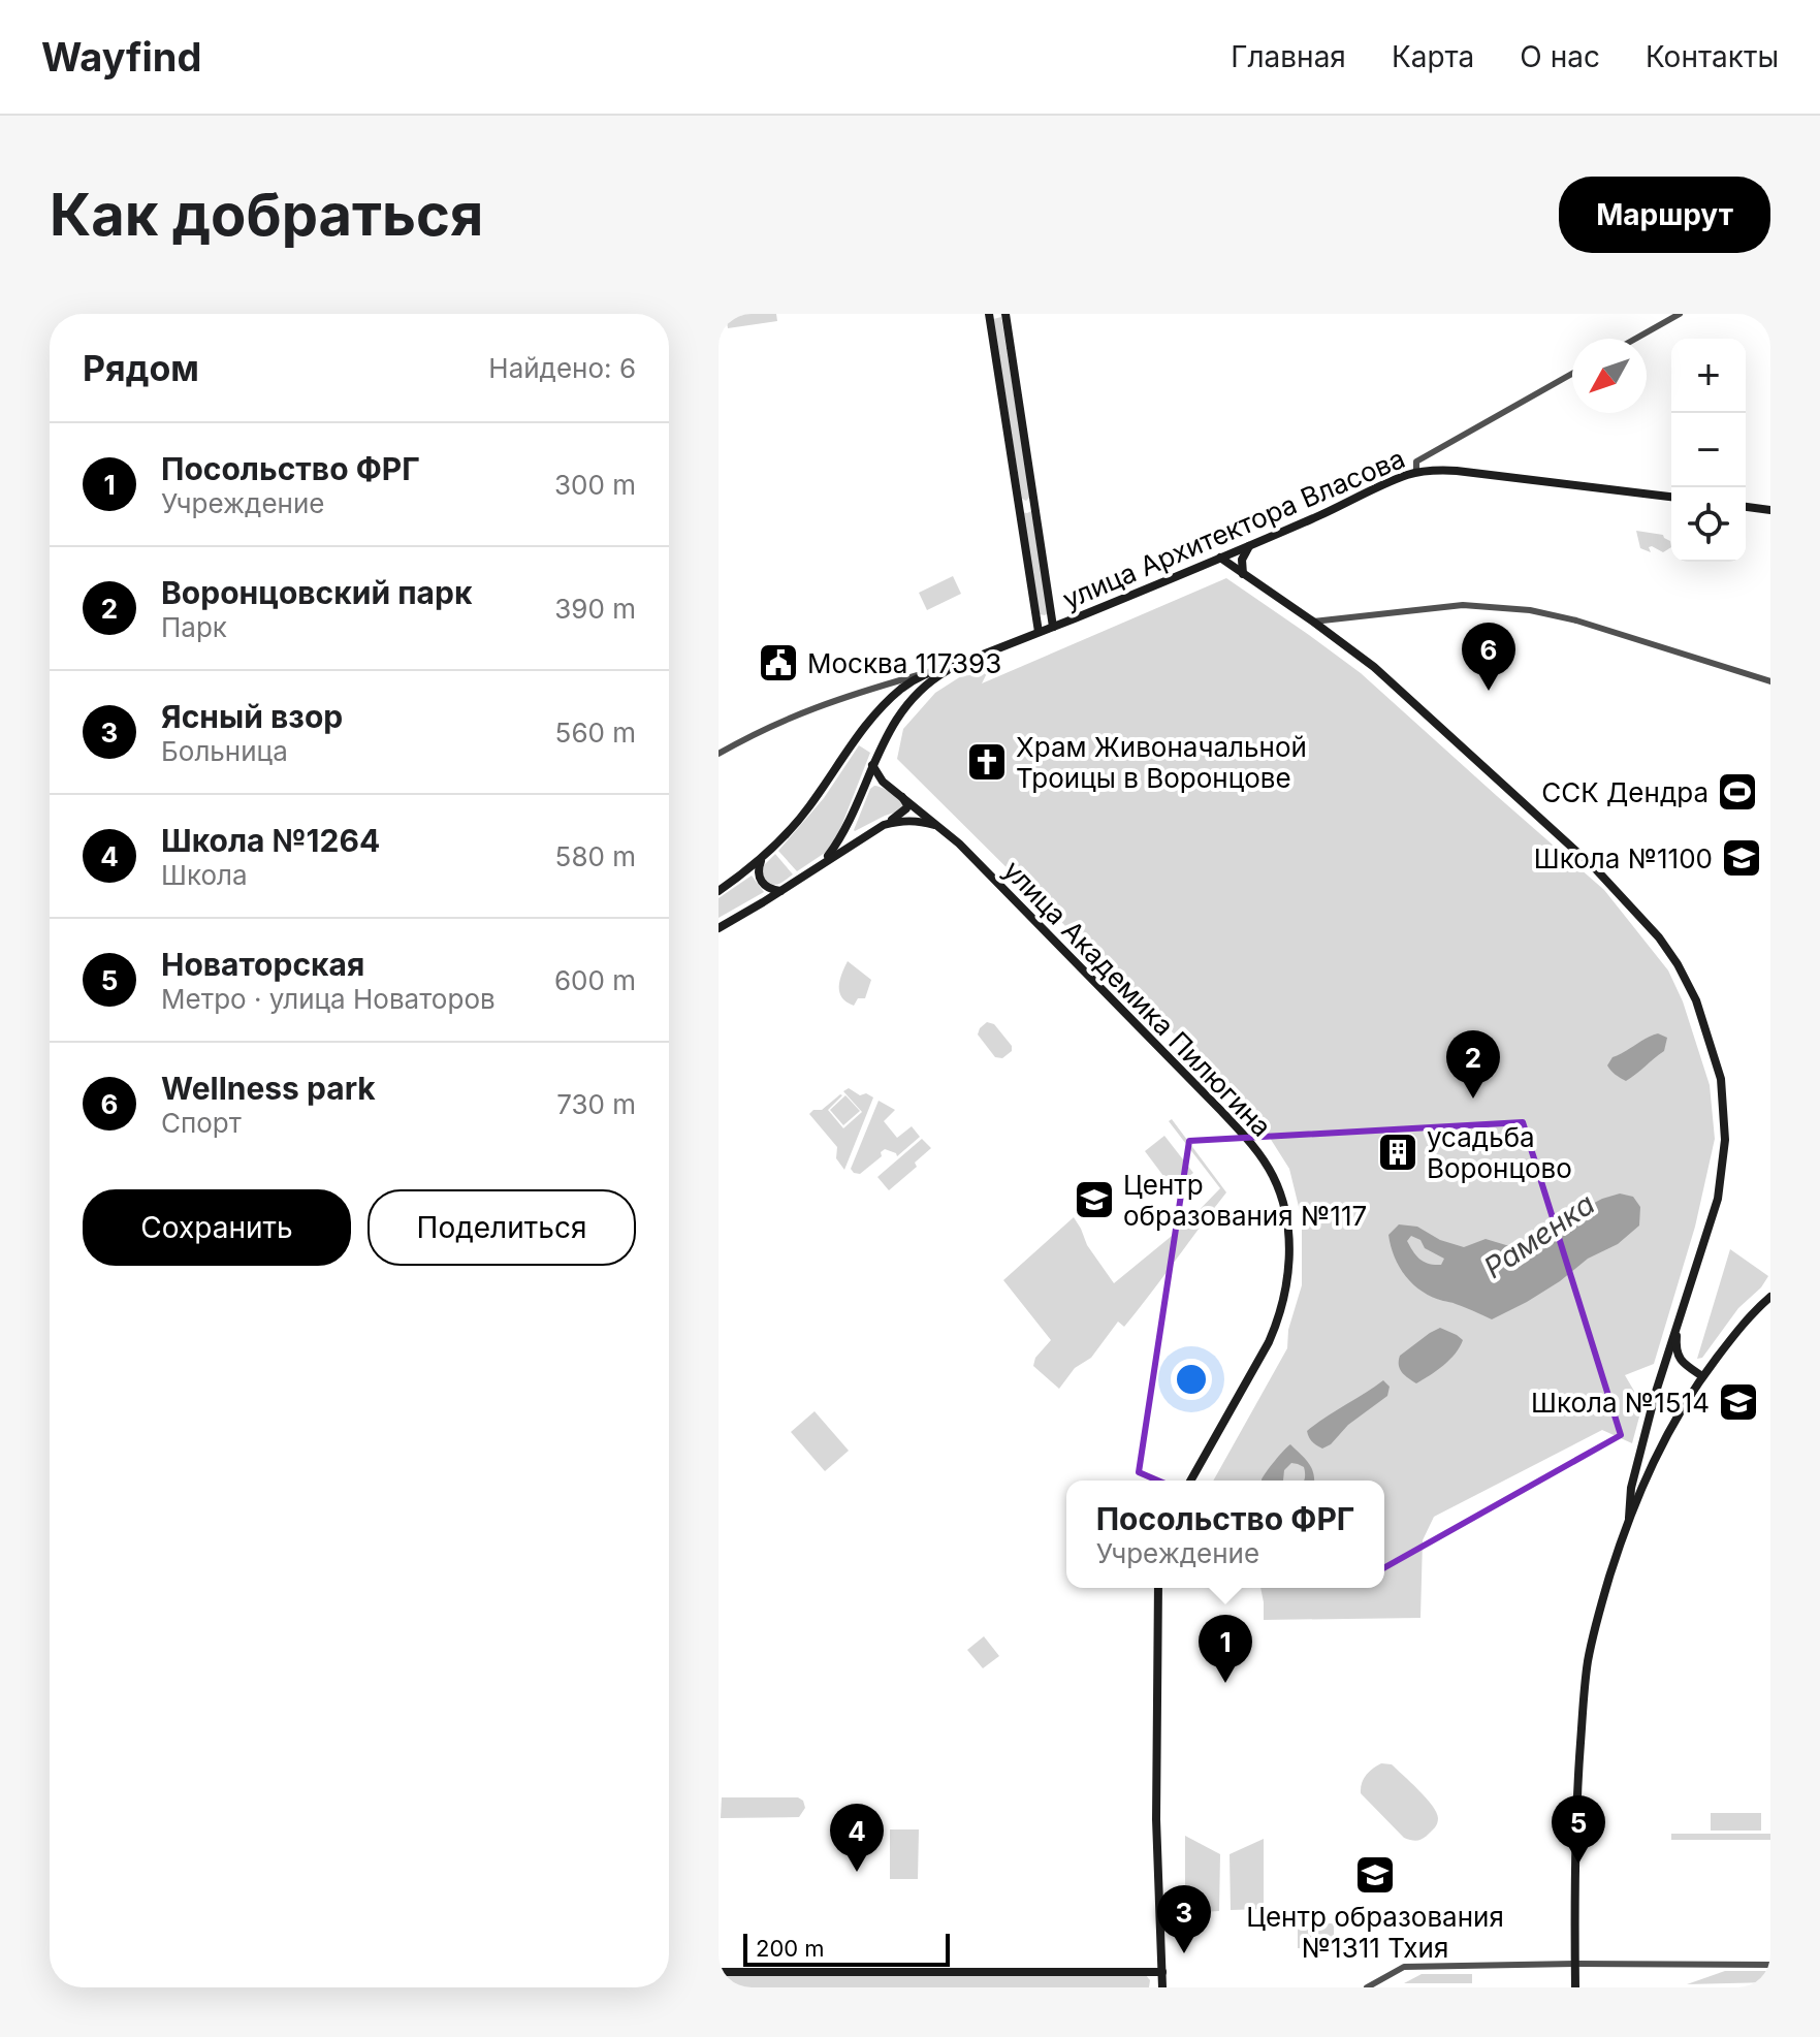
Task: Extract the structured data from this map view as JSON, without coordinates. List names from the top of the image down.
{
  "streets": {
    "street": ["улица Архитектора Власова", "улица Академика Пилюгина"]
  },
  "water": ["Раменка"],
  "places": {
    "public building": ["Москва 117393"],
    "church": ["Храм Живоначальной Троицы в Воронцове"],
    "sports": ["ССК Дендра"],
    "school or university": [
      "Школа №1100",
      "Центр образования №117",
      "Школа №1514",
      "Центр образования №1311 Тхия"
    ],
    "building": ["усадьба Воронцово"]
  },
  "scale_bar": "200 m",
  "north": "bottom left",
  "page": {
    "header": "Wayfind",
    "nav": [
      "Главная",
      "Карта",
      "О нас",
      "Контакты"
    ],
    "buttons": [
      "Маршрут",
      ["Сохранить", "Поделиться"]
    ],
    "title": "Как добраться",
    "heading": ["Рядом", "Найдено: 6"],
    "map_buttons": ["+", "−"],
    "list": [
      {
        "mark": "1",
        "name": "Посольство ФРГ",
        "note": "Учреждение",
        "value": "300 m"
      },
      {
        "mark": "2",
        "name": "Воронцовский парк",
        "note": "Парк",
        "value": "390 m"
      },
      {
        "mark": "3",
        "name": "Ясный взор",
        "note": "Больница",
        "value": "560 m"
      },
      {
        "mark": "4",
        "name": "Школа №1264",
        "note": "Школа",
        "value": "580 m"
      },
      {
        "mark": "5",
        "name": "Новаторская",
        "note": "Метро · улица Новаторов",
        "value": "600 m"
      },
      {
        "mark": "6",
        "name": "Wellness park",
        "note": "Спорт",
        "value": "730 m"
      }
    ],
    "pins": [
      "6",
      "2",
      "1",
      "5",
      "4",
      "3"
    ],
    "popup": ["Посольство ФРГ", "Учреждение"],
    "scale": "200 m"
  }
}
